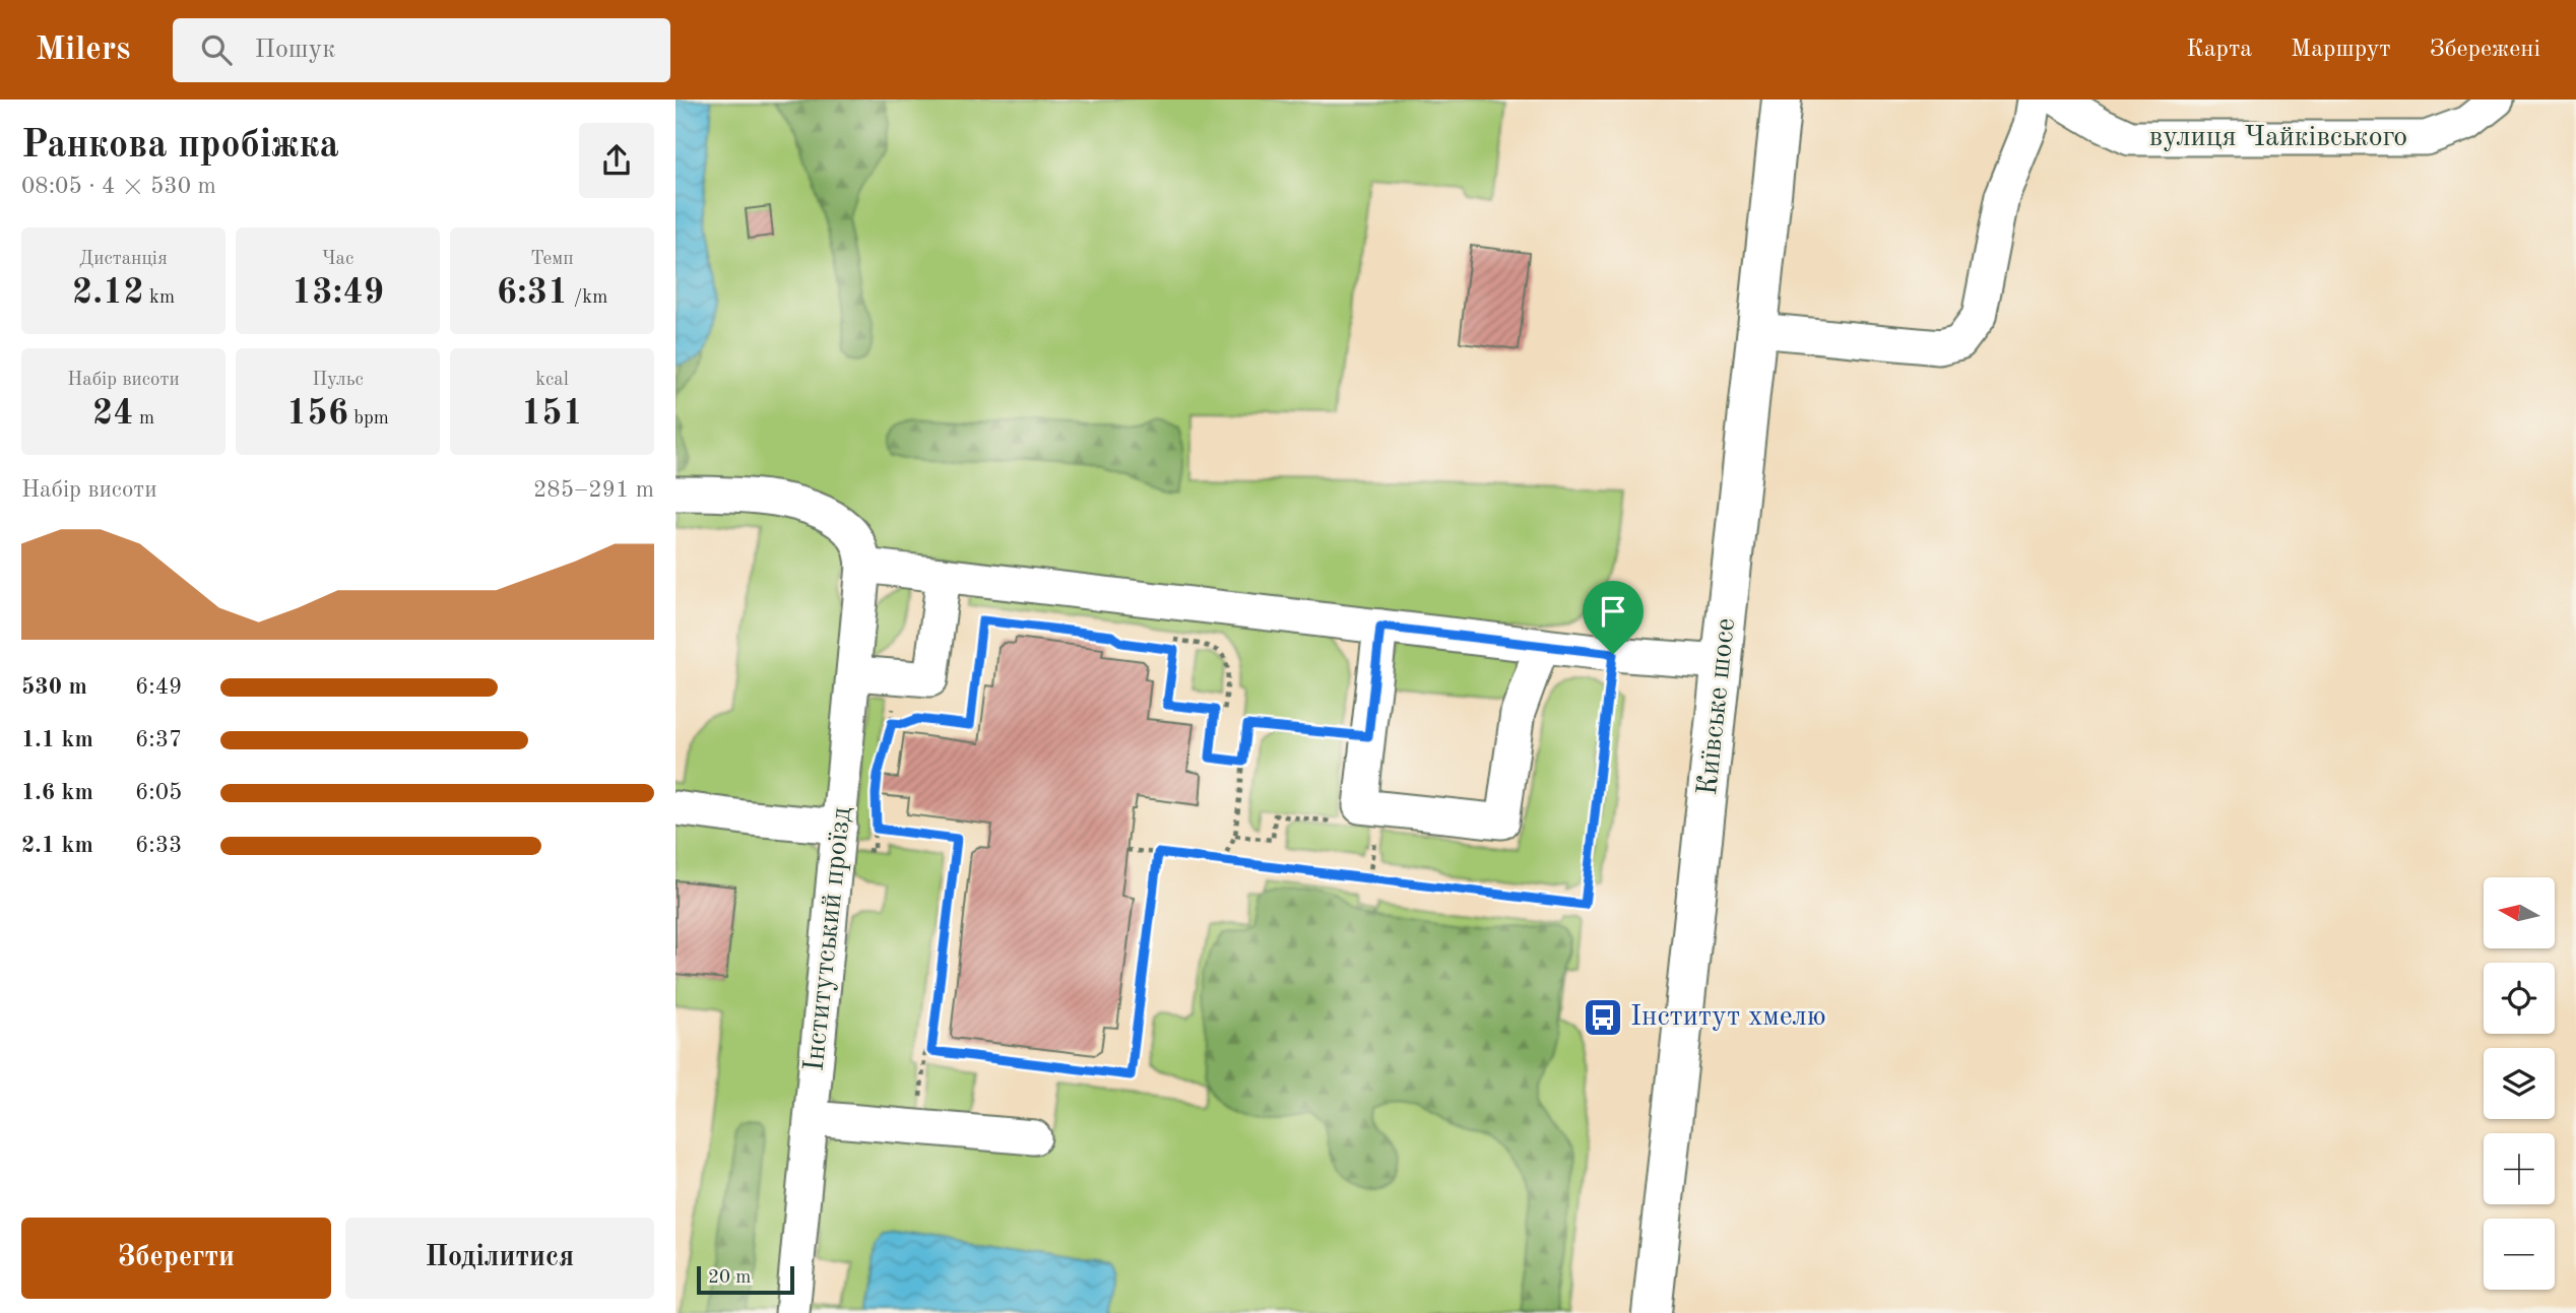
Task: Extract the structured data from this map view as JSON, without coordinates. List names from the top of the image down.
{
  "streets": {
    "main road": ["Київське шосе"],
    "street": ["вулиця Чайківського", "Інститутський проїзд"]
  },
  "places": {
    "bus stop": ["Інститут хмелю"]
  },
  "scale_bar": "20 m",
  "north": "left",
  "page": {
    "header": "Milers",
    "search": "Пошук",
    "nav": ["Карта", "Маршрут", "Збережені"],
    "heading": ["Ранкова пробіжка", "08:05 · 4 × 530 m"],
    "stats": [
      ["Дистанція", "2.12 km"],
      ["Час", "13:49"],
      ["Темп", "6:31 /km"],
      ["Набір висоти", "24 m"],
      ["Пульс", "156 bpm"],
      ["kcal", "151"]
    ],
    "chart": ["Набір висоти", "285–291 m"],
    "list": [
      {
        "name": "530 m",
        "note": "6:49"
      },
      {
        "name": "1.1 km",
        "note": "6:37"
      },
      {
        "name": "1.6 km",
        "note": "6:05"
      },
      {
        "name": "2.1 km",
        "note": "6:33"
      }
    ],
    "map_buttons": ["+", "−"],
    "buttons": ["Зберегти", "Поділитися"],
    "scale": "20 m"
  }
}
